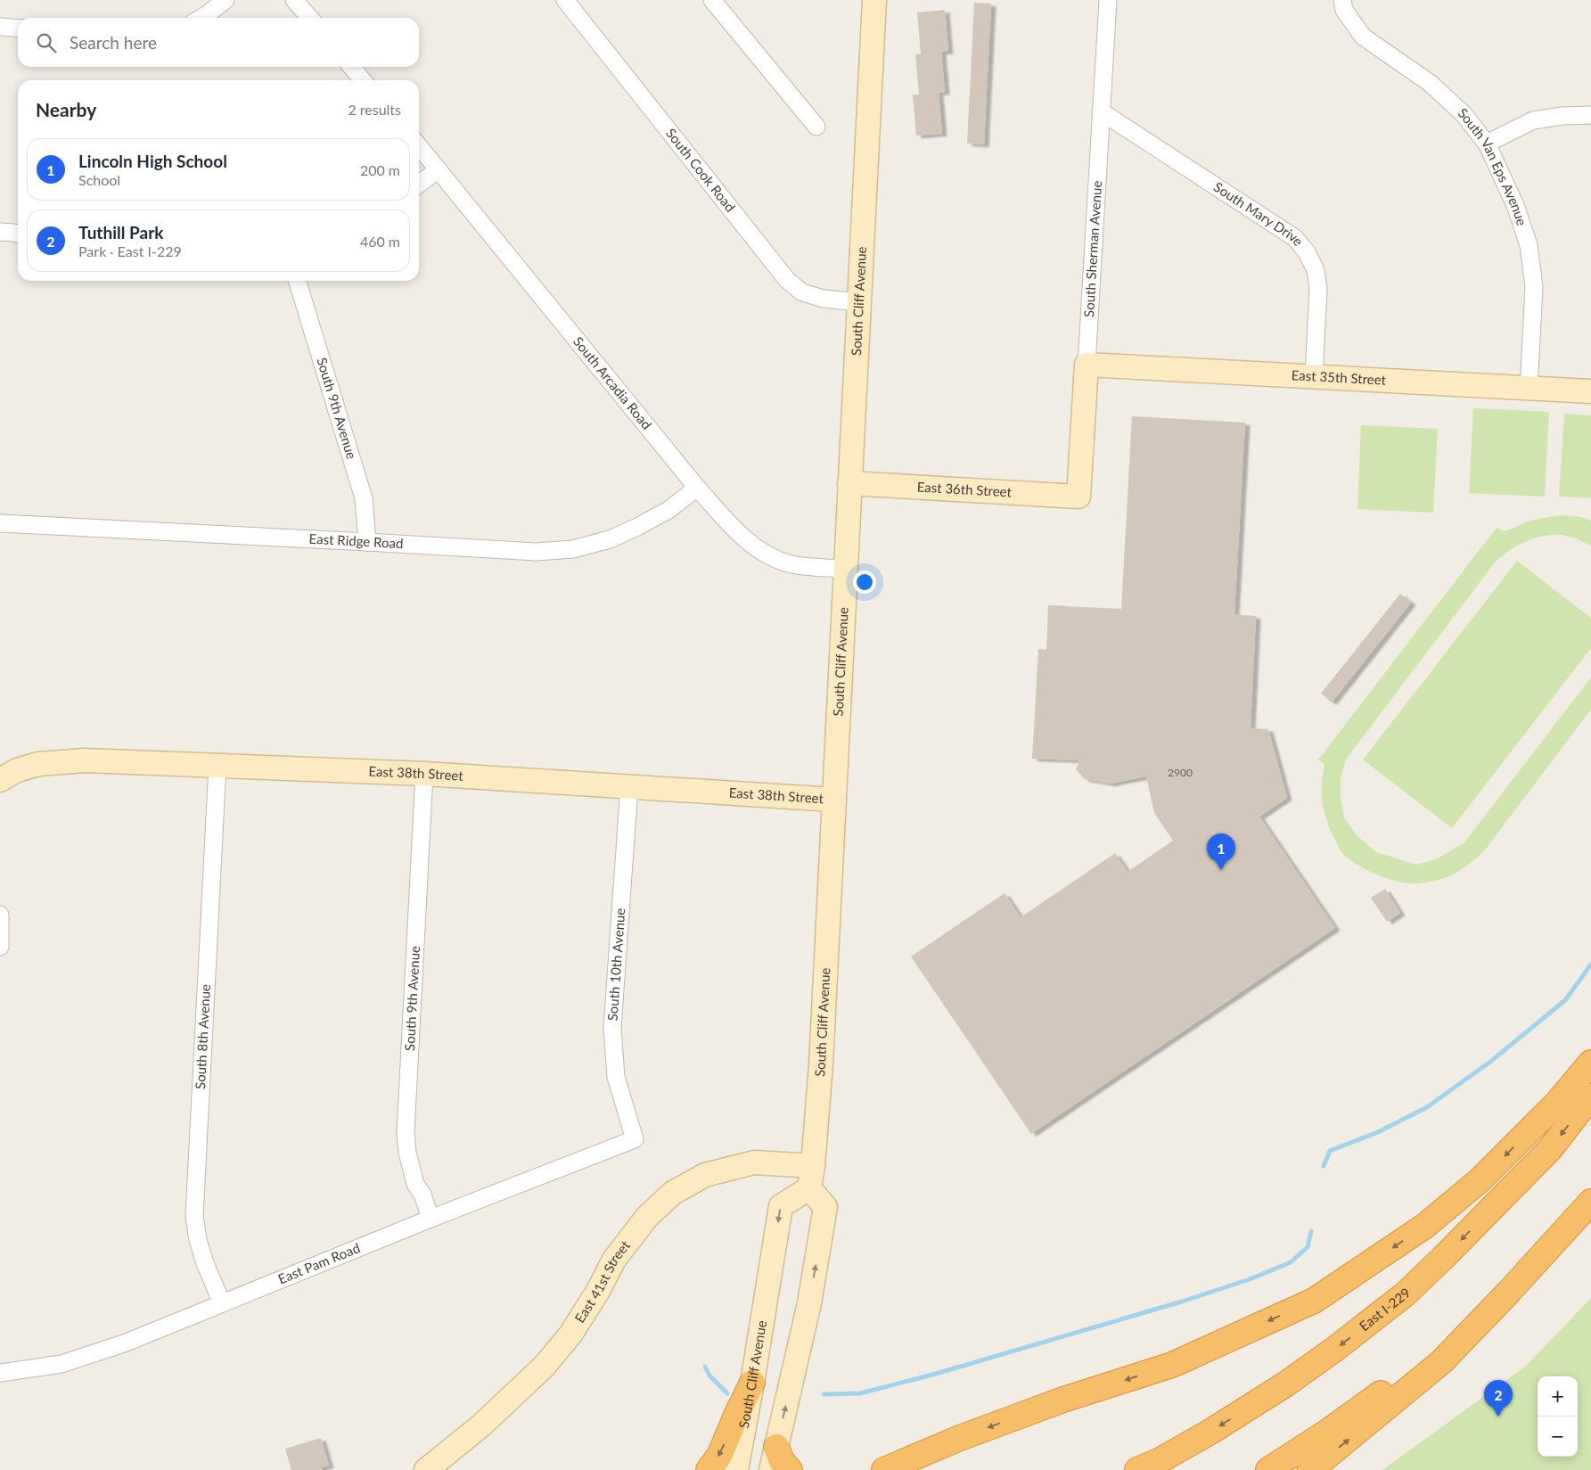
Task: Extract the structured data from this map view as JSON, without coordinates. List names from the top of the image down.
{
  "streets": {
    "highway": ["East I-229"],
    "street": [
      "South Van Eps Avenue",
      "South Cook Road",
      "South Mary Drive",
      "South Sherman Avenue",
      "South Cliff Avenue",
      "East 35th Street",
      "South Arcadia Road",
      "South 9th Avenue",
      "East 36th Street",
      "East Ridge Road",
      "East 38th Street",
      "South 10th Avenue",
      "South 8th Avenue",
      "East Pam Road",
      "East 41st Street"
    ]
  },
  "crossings": [
    ["South Van Eps Avenue", "East 35th Street"],
    ["South Cook Road", "South Cliff Avenue"],
    ["South Mary Drive", "South Sherman Avenue"],
    ["South Mary Drive", "East 35th Street"],
    ["South Sherman Avenue", "East 35th Street"],
    ["South Sherman Avenue", "East 36th Street"],
    ["South Cliff Avenue", "South Arcadia Road"],
    ["South Cliff Avenue", "East 36th Street"],
    ["South Cliff Avenue", "East 38th Street"],
    ["South Cliff Avenue", "East 41st Street"],
    ["South Arcadia Road", "East Ridge Road"],
    ["South 9th Avenue", "East Ridge Road"],
    ["South 9th Avenue", "East 38th Street"],
    ["South 9th Avenue", "East Pam Road"],
    ["East 38th Street", "South 10th Avenue"],
    ["East 38th Street", "South 8th Avenue"],
    ["South 10th Avenue", "East Pam Road"],
    ["South 8th Avenue", "East Pam Road"]
  ],
  "house_numbers": ["2900"],
  "page": {
    "search": "Search here",
    "heading": ["Nearby", "2 results"],
    "list": [
      {
        "mark": "1",
        "name": "Lincoln High School",
        "note": "School",
        "value": "200 m"
      },
      {
        "mark": "2",
        "name": "Tuthill Park",
        "note": "Park · East I-229",
        "value": "460 m"
      }
    ],
    "pins": ["1", "2"],
    "map_buttons": ["+", "−"]
  }
}
